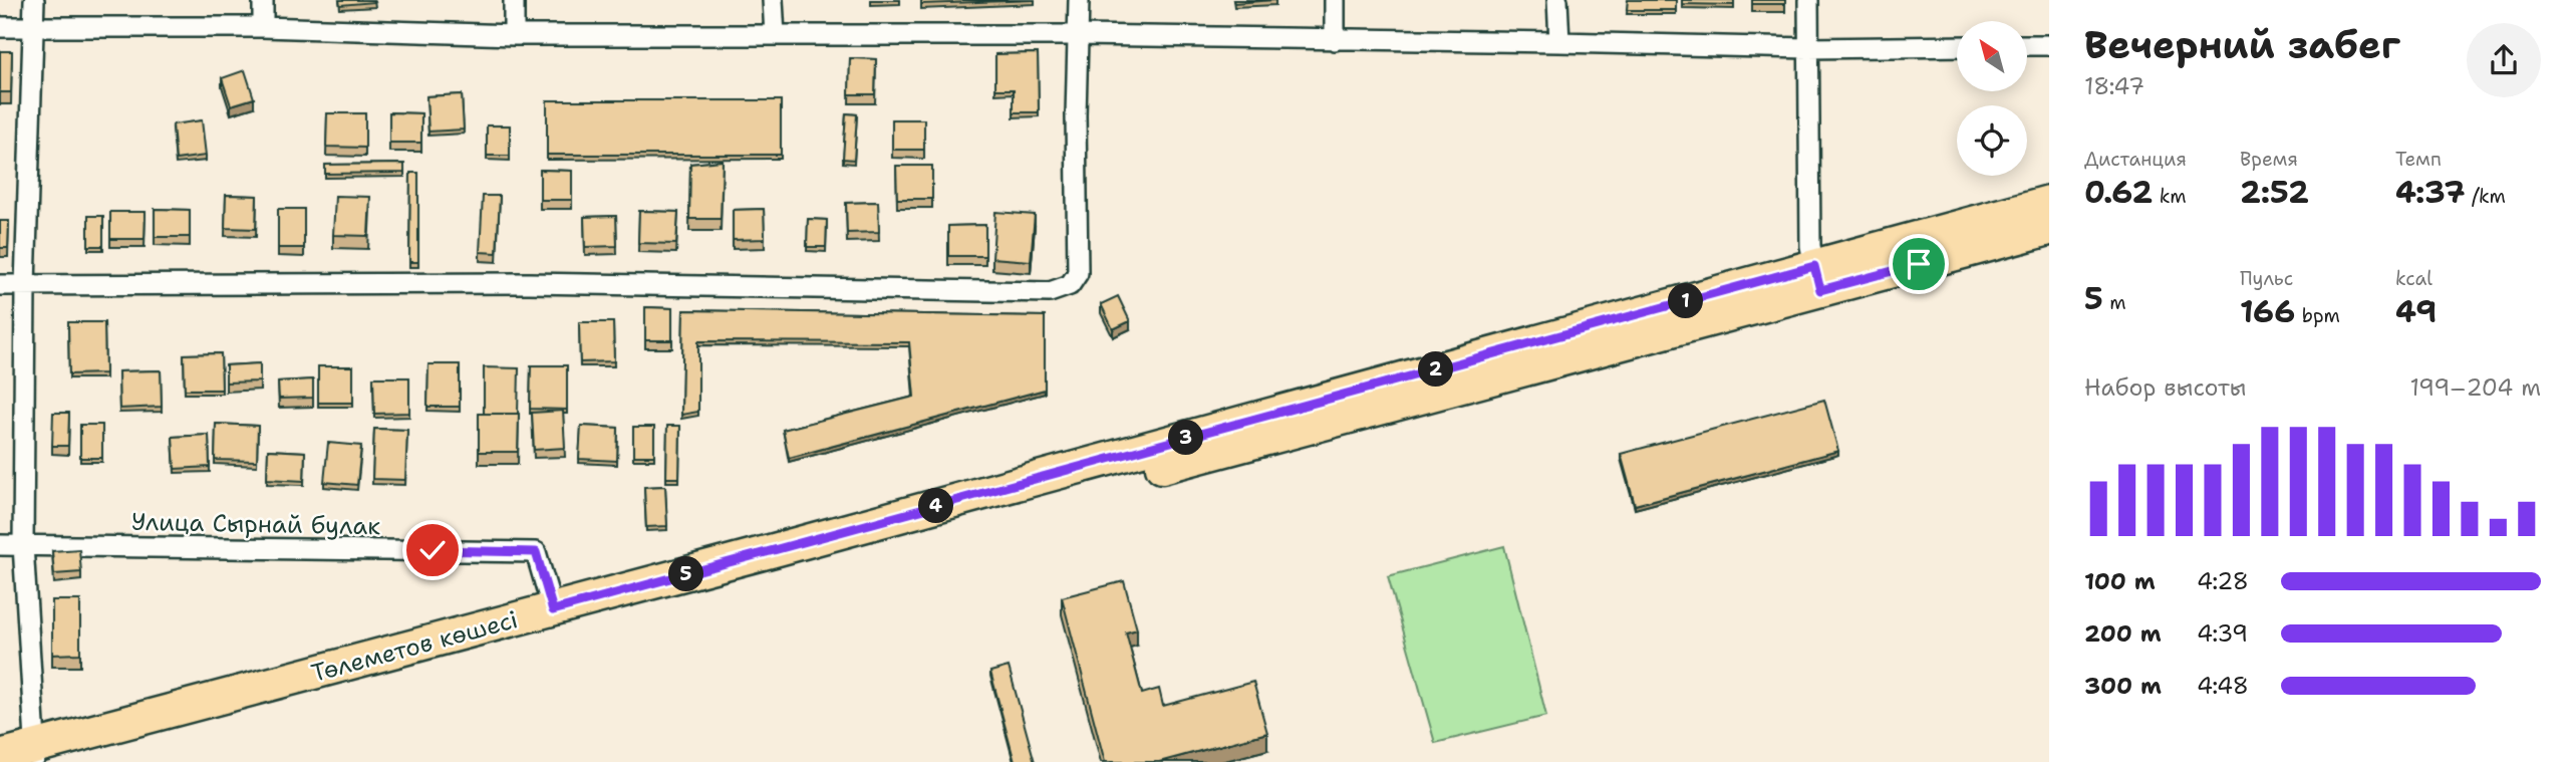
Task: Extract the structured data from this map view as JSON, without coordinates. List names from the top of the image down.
{
  "streets": {
    "main road": ["Төлеметов көшесі"],
    "street": ["Улица Сырнай булак"]
  },
  "crossings": [
    ["Улица Сырнай булак", "Төлеметов көшесі"]
  ],
  "north": "top left",
  "page": {
    "heading": ["Вечерний забег", "18:47"],
    "stats": [
      ["Дистанция", "0.62 km"],
      ["Время", "2:52"],
      ["Темп", "4:37 /km"],
      ["5 m"],
      ["Пульс", "166 bpm"],
      ["kcal", "49"]
    ],
    "pins": [
      "1",
      "2",
      "3",
      "4",
      "5"
    ],
    "chart": ["Набор высоты", "199–204 m"],
    "list": [
      {
        "name": "100 m",
        "note": "4:28"
      },
      {
        "name": "200 m",
        "note": "4:39"
      },
      {
        "name": "300 m",
        "note": "4:48"
      }
    ]
  }
}
